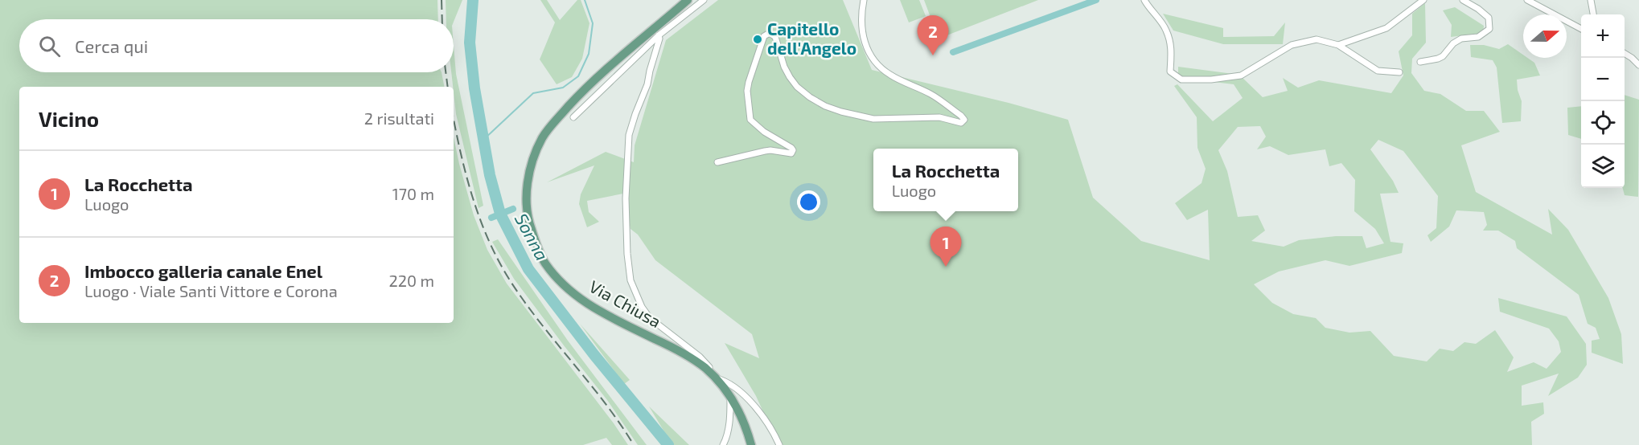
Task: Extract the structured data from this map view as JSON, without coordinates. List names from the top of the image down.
{
  "streets": {
    "main road": ["Via Chiusa"]
  },
  "water": ["Sonna"],
  "places": ["Capitello dell'Angelo"],
  "north": "right",
  "page": {
    "map_buttons": ["+", "−"],
    "pins": ["2", "1"],
    "search": "Cerca qui",
    "heading": ["Vicino", "2 risultati"],
    "popup": ["La Rocchetta", "Luogo"],
    "list": [
      {
        "mark": "1",
        "name": "La Rocchetta",
        "note": "Luogo",
        "value": "170 m"
      },
      {
        "mark": "2",
        "name": "Imbocco galleria canale Enel",
        "note": "Luogo · Viale Santi Vittore e Corona",
        "value": "220 m"
      }
    ]
  }
}
